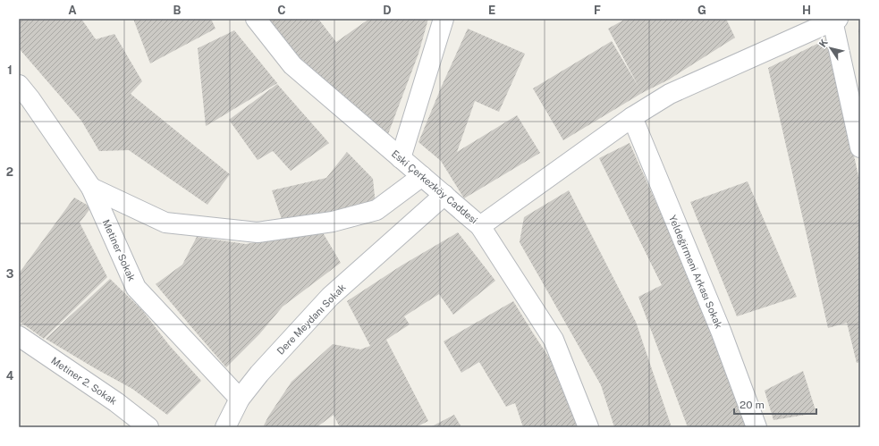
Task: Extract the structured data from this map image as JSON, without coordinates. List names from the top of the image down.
{
  "streets": {
    "street": [
      "Eski Çerkezköy Caddesi",
      "Metiner Sokak",
      "Yeldeğirmeni Arkası Sokak",
      "Dere Meydanı Sokak",
      "Metiner 2. Sokak"
    ]
  },
  "crossings": [
    ["Eski Çerkezköy Caddesi", "Dere Meydanı Sokak"],
    ["Metiner Sokak", "Dere Meydanı Sokak"]
  ],
  "scale_bar": "20 m",
  "north": "top left",
  "grid": {
    "columns": [
      "A",
      "B",
      "C",
      "D",
      "E",
      "F",
      "G",
      "H"
    ],
    "rows": [
      "1",
      "2",
      "3",
      "4"
    ]
  }
}
